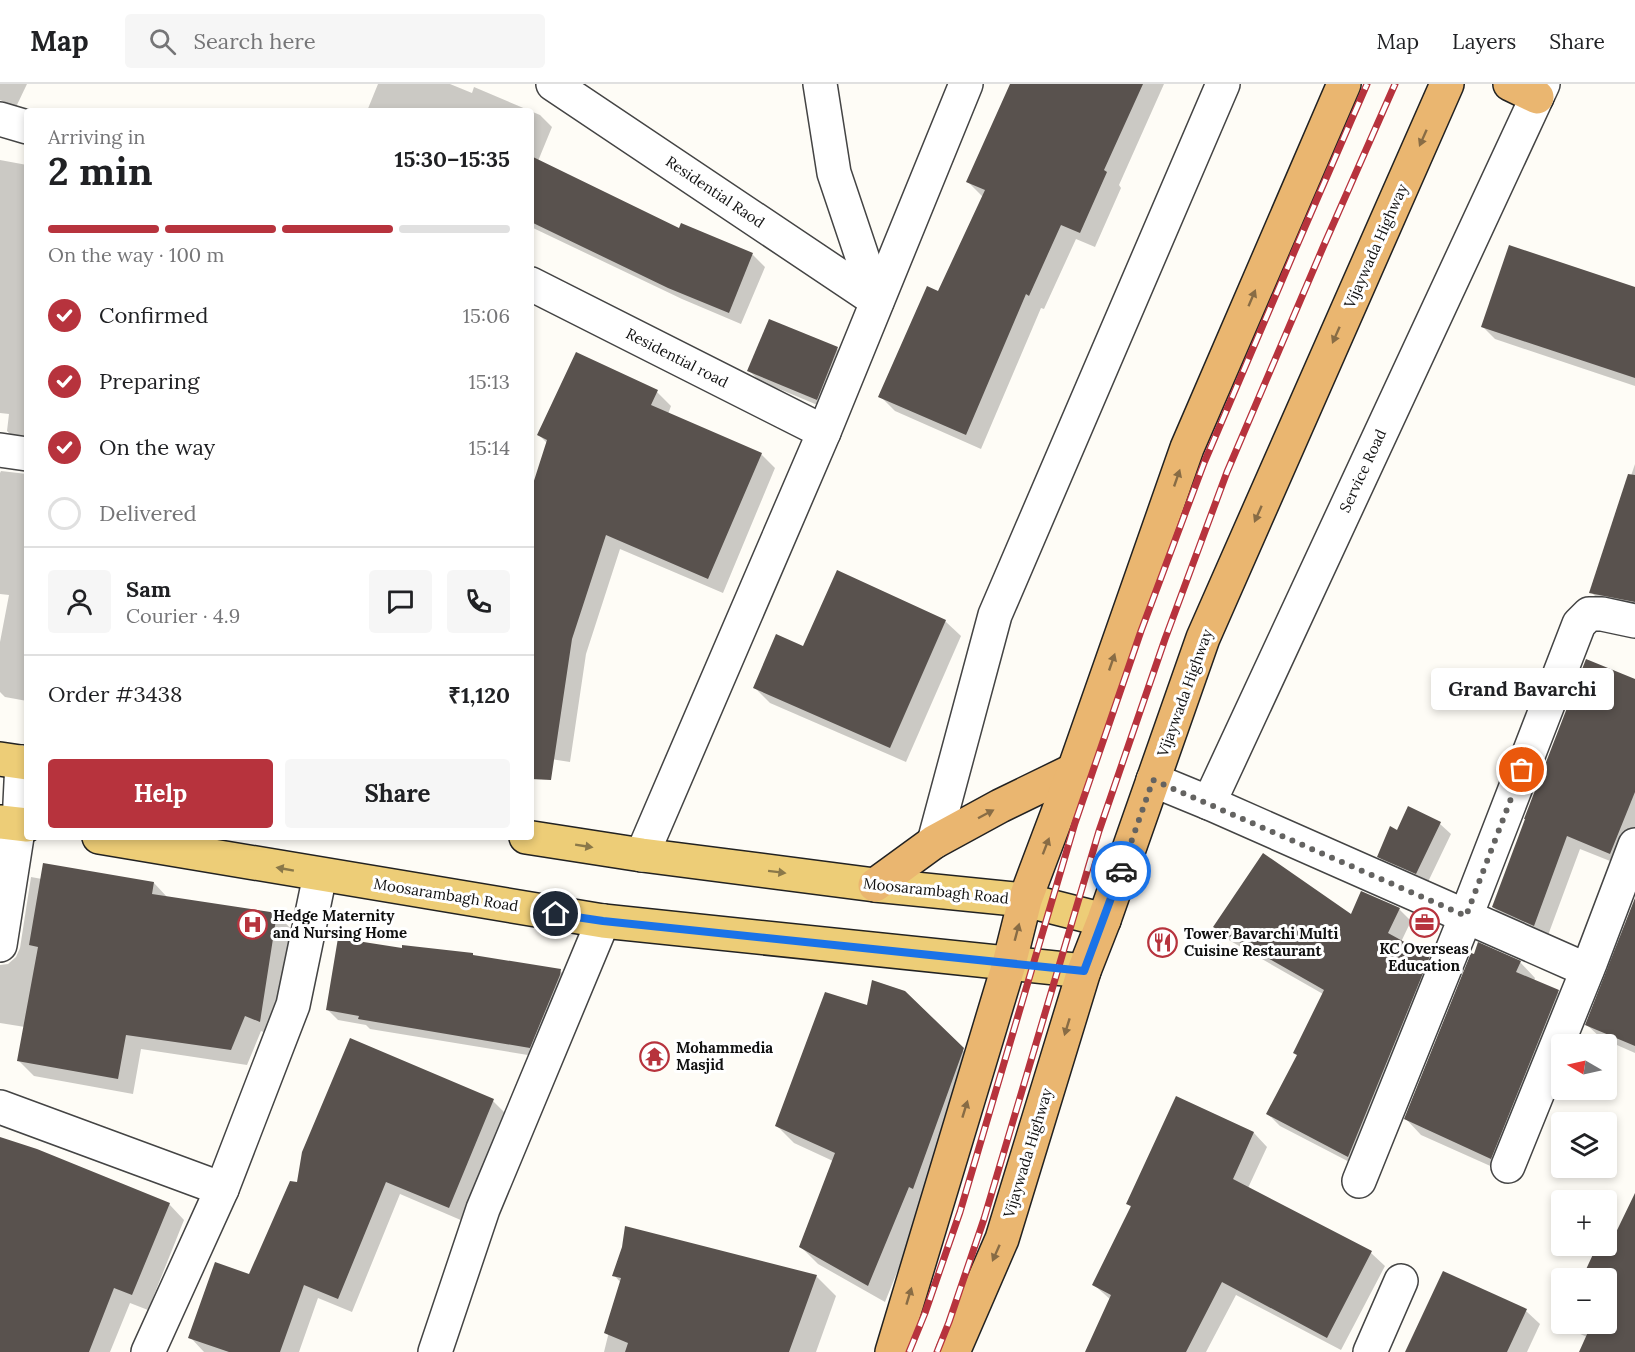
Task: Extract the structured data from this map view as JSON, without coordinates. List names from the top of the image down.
{
  "streets": {
    "highway": ["Vijaywada Highway"],
    "main road": ["Moosarambagh Road"],
    "street": ["Residential Raod", "Residential road", "Service Road"]
  },
  "crossings": [
    ["Vijaywada Highway", "Moosarambagh Road"]
  ],
  "places": {
    "other": ["Grand Bavarchi"],
    "office": ["KC Overseas Education"],
    "hospital": ["Hedge Maternity and Nursing Home"],
    "restaurant": ["Tower Bavarchi Multi Cuisine Restaurant"],
    "temple": ["Mohammedia Masjid"]
  },
  "north": "left",
  "page": {
    "header": "Map",
    "search": "Search here",
    "nav": ["Map", "Layers", "Share"],
    "heading": ["2 min", "Arriving in", "15:30–15:35"],
    "panel": [
      "Sam",
      "Courier · 4.9",
      "Order #3438",
      "₹1,120"
    ],
    "bar": "On the way · 100 m",
    "list": [
      ["Confirmed", "15:06"],
      ["Preparing", "15:13"],
      ["On the way", "15:14"],
      "Delivered"
    ],
    "bubble": "Grand Bavarchi",
    "buttons": ["Help", "Share"],
    "map_buttons": ["+", "−"]
  }
}
